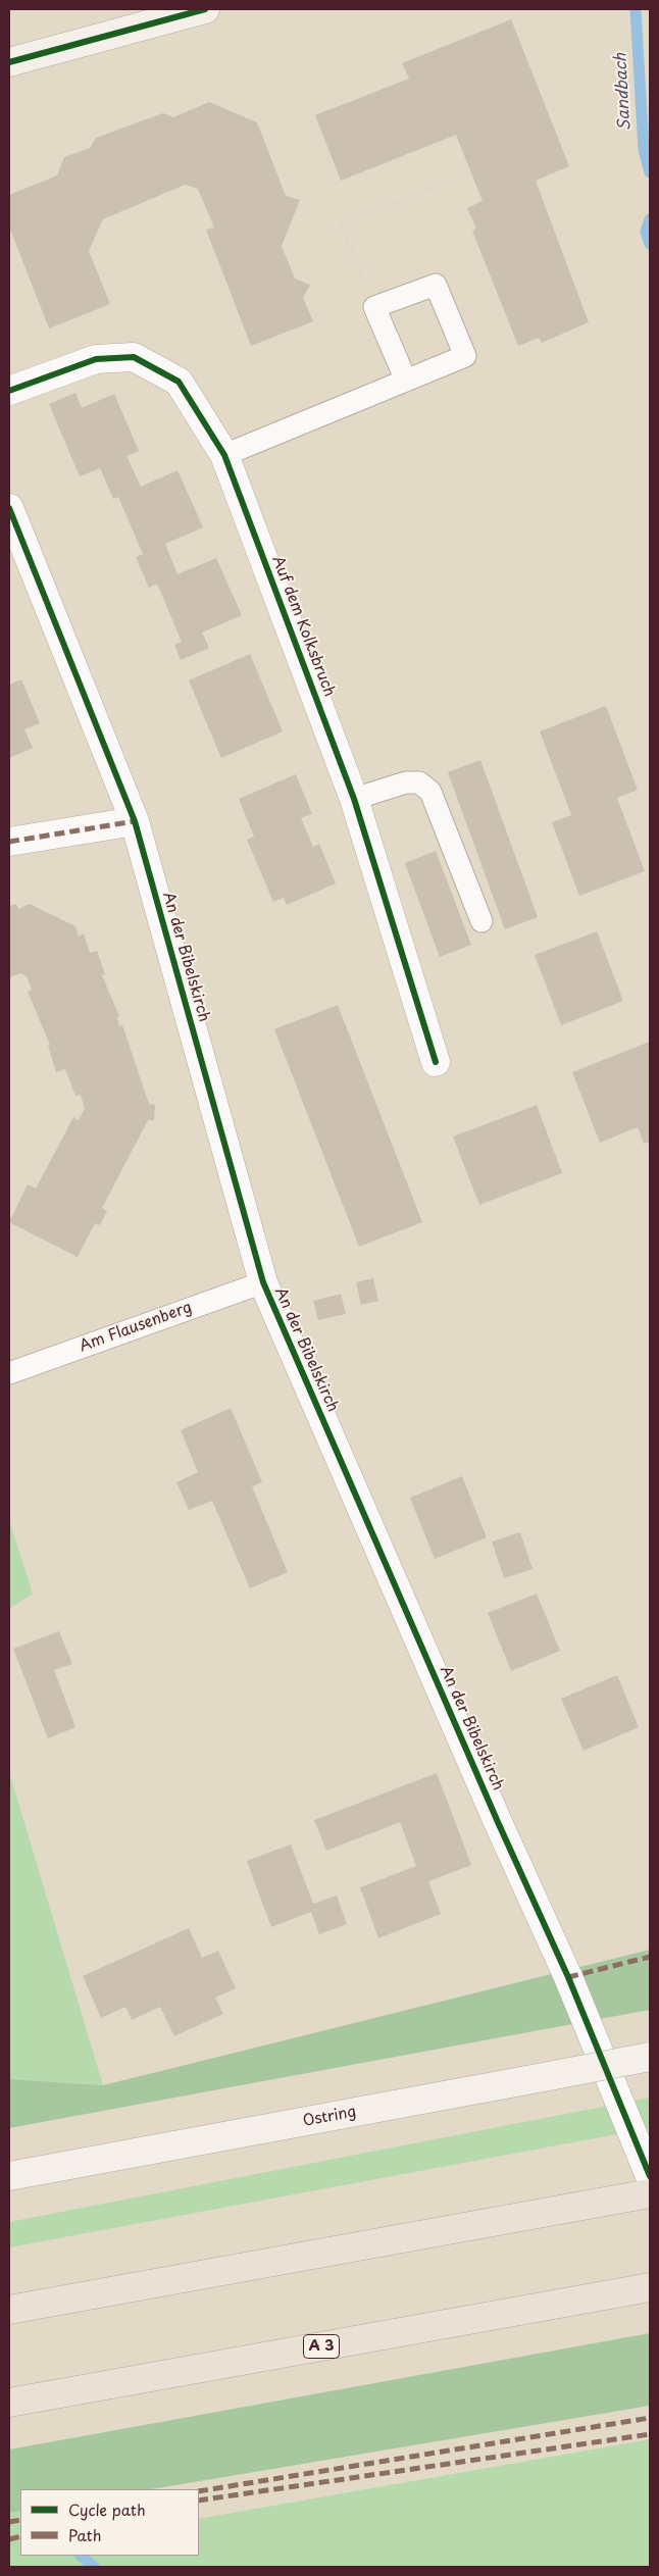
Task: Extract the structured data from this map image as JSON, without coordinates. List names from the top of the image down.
{
  "streets": {
    "highway": ["A 3"],
    "main road": ["Ostring"],
    "street": ["Auf dem Kolksbruch", "An der Bibelskirch"],
    "lane": ["Am Flausenberg"]
  },
  "crossings": [
    ["An der Bibelskirch", "Am Flausenberg"]
  ],
  "water": ["Sandbach"],
  "legend": ["Cycle path", "Path"]
}
